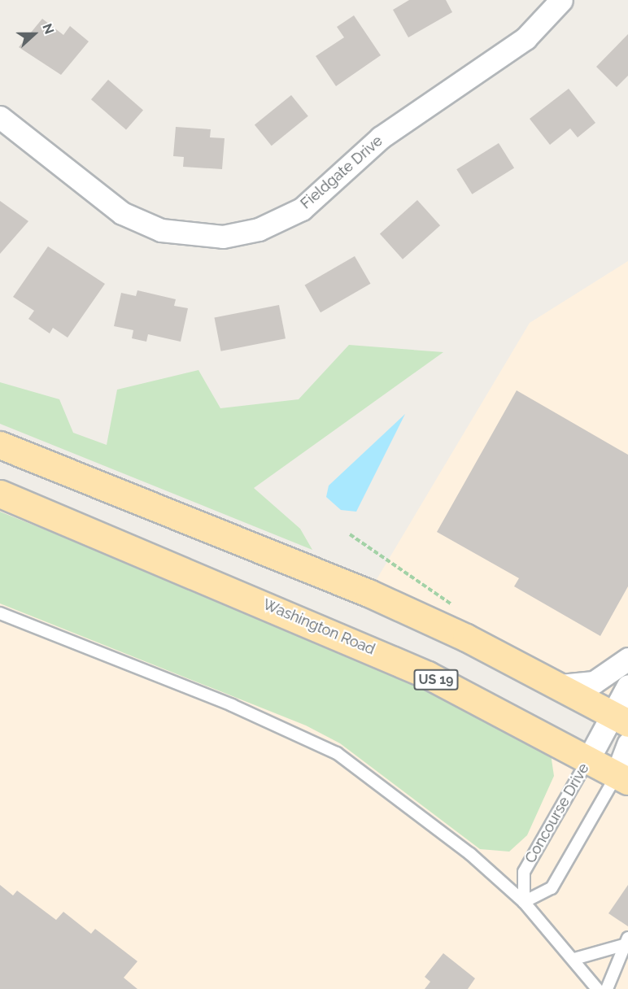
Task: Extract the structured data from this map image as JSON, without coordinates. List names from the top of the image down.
{
  "streets": {
    "main road": ["Washington Road", "US 19"],
    "street": ["Fieldgate Drive", "Concourse Drive"]
  },
  "crossings": [
    ["Washington Road", "Concourse Drive"]
  ],
  "north": "right"
}
